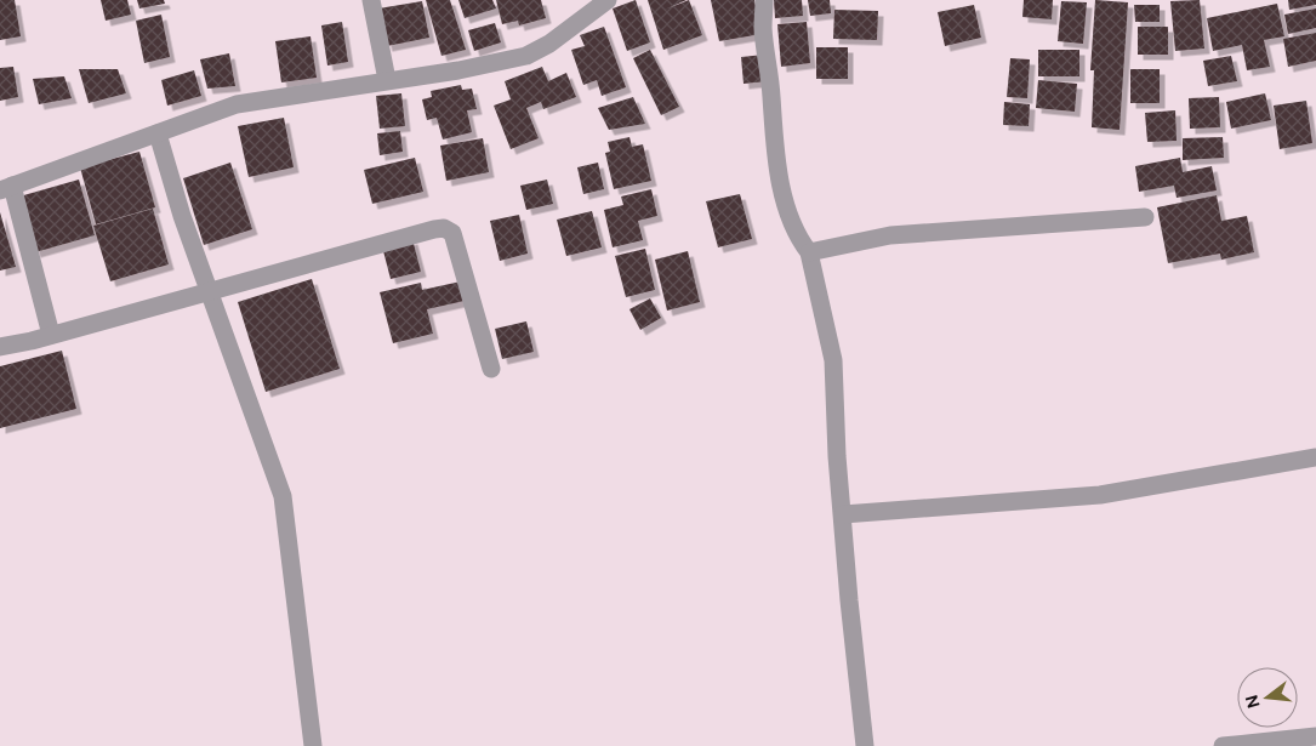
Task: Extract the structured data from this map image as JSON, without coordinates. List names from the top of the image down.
{
  "north": "left"
}
